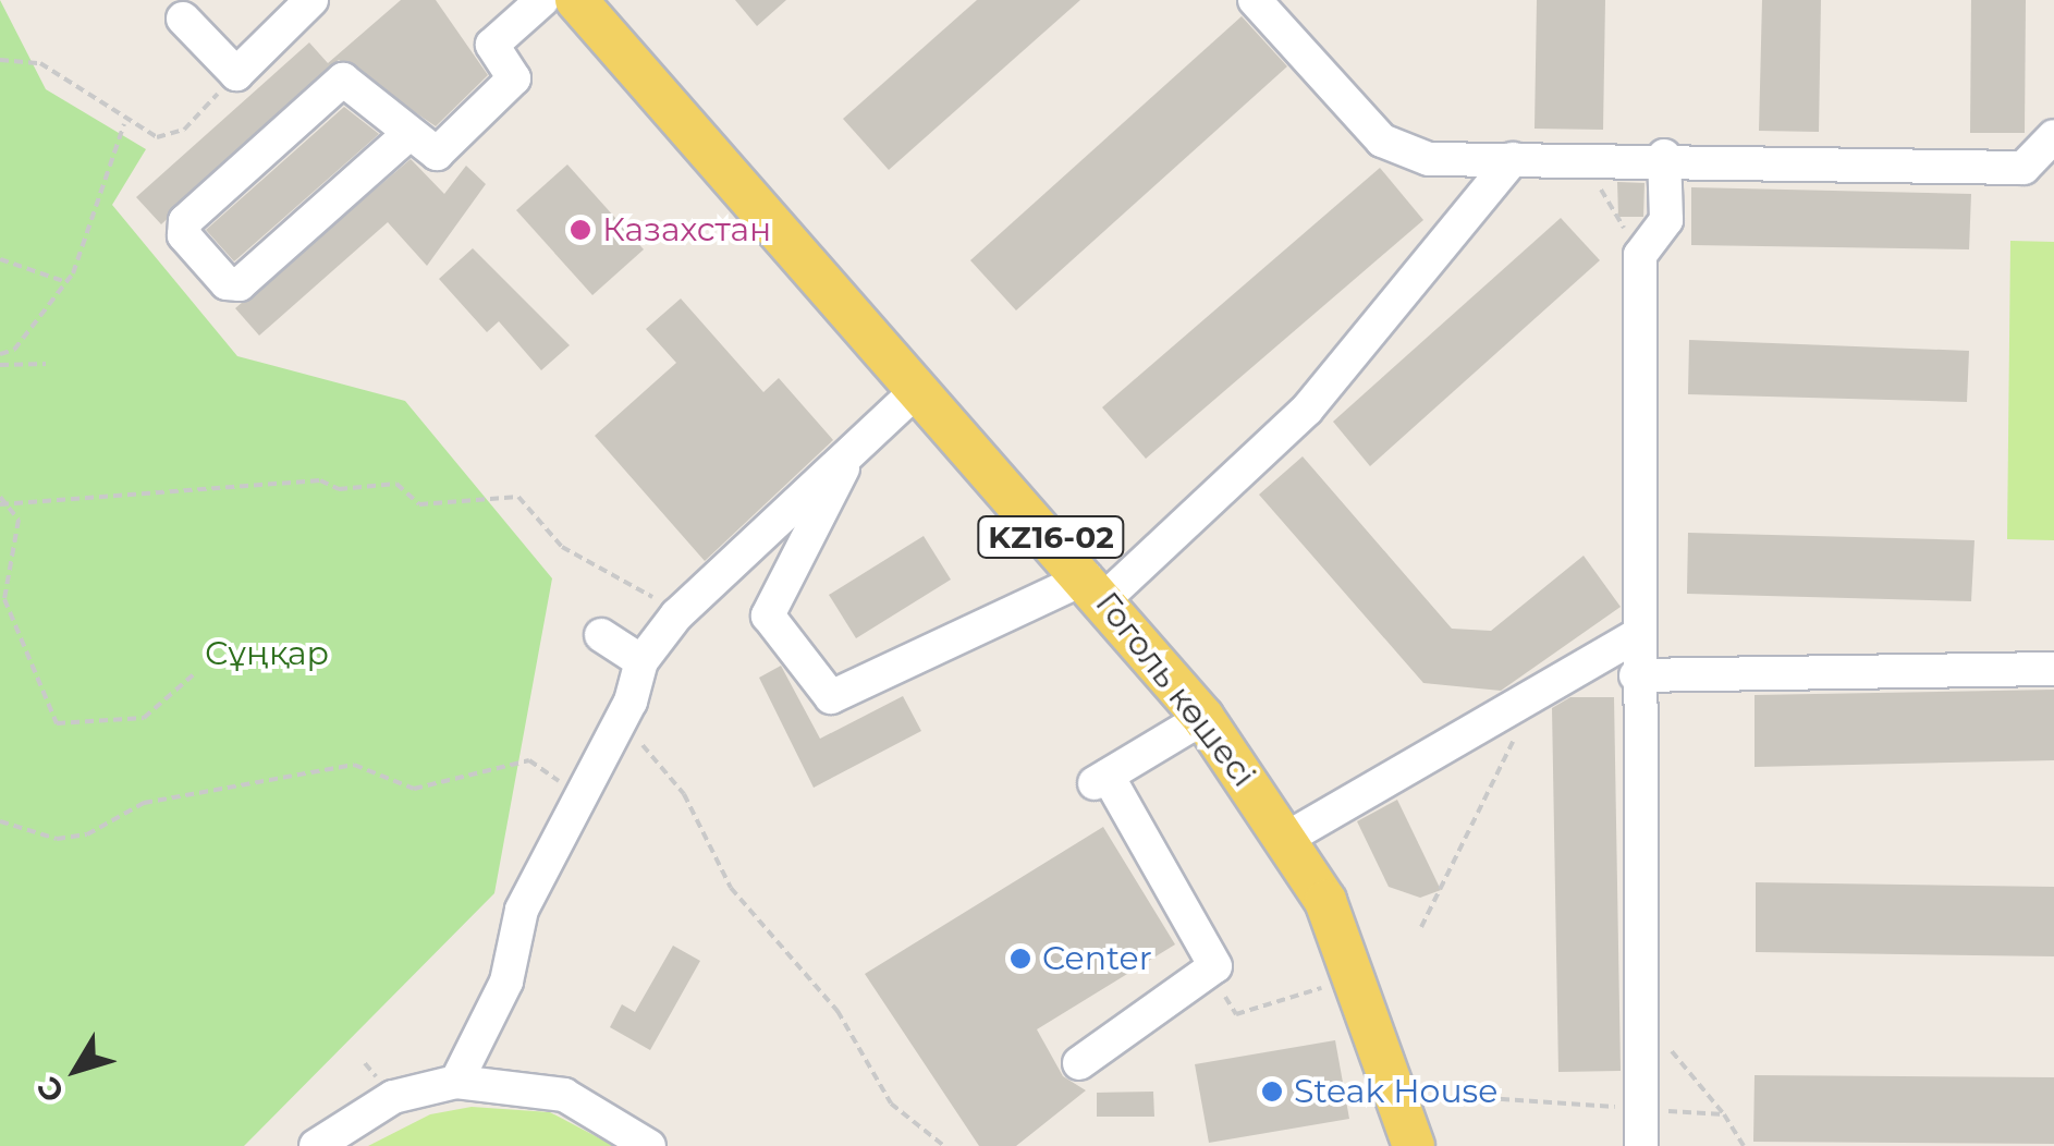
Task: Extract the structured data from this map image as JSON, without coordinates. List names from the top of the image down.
{
  "streets": {
    "main road": ["KZ16-02", "Гоголь көшесі"]
  },
  "parks": ["Сұңқар"],
  "places": ["Казахстан", "Center", "Steak House"],
  "north": "bottom left"
}
